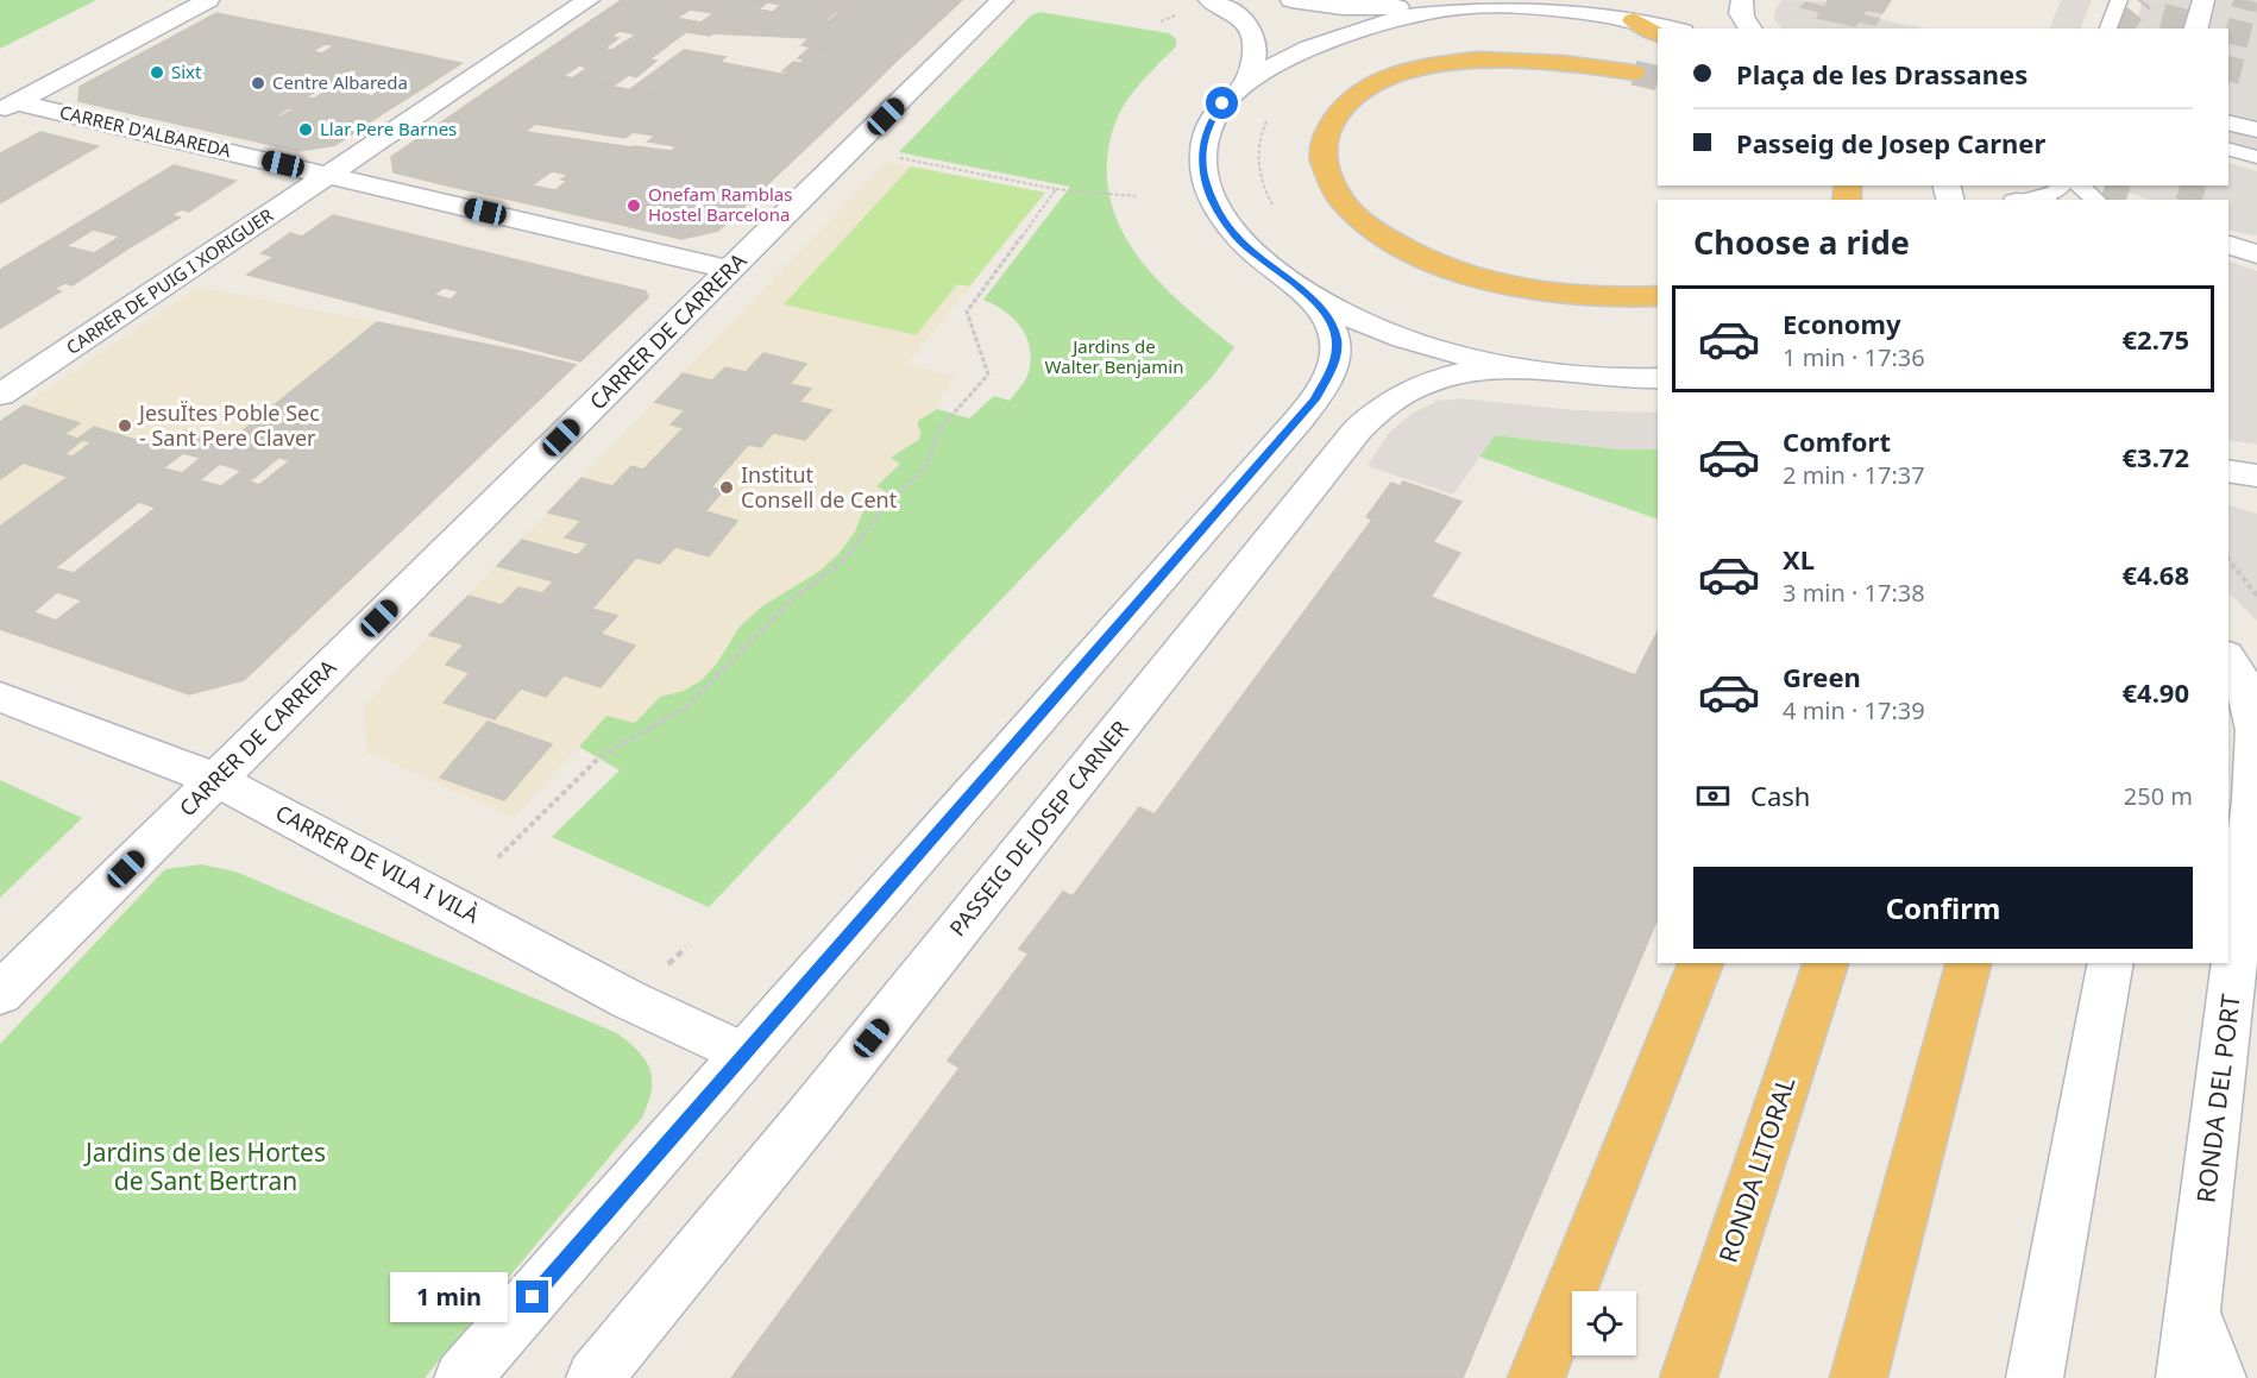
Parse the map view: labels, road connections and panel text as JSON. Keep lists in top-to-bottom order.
{
  "streets": {
    "highway": ["RONDA LITORAL"],
    "street": [
      "CARRER D'ALBAREDA",
      "CARRER DE PUIG I XORIGUER",
      "CARRER DE CARRERA",
      "PASSEIG DE JOSEP CARNER",
      "CARRER DE VILA I VILÀ",
      "RONDA DEL PORT"
    ]
  },
  "crossings": [
    ["CARRER D'ALBAREDA", "CARRER DE PUIG I XORIGUER"],
    ["CARRER D'ALBAREDA", "CARRER DE CARRERA"],
    ["CARRER DE CARRERA", "CARRER DE VILA I VILÀ"]
  ],
  "parks": ["Jardins de Walter Benjamin", "Jardins de les Hortes de Sant Bertran"],
  "places": [
    "Sixt",
    "Centre Albareda",
    "Llar Pere Barnes",
    "Onefam Ramblas Hostel Barcelona",
    "JesuÏtes Poble Sec - Sant Pere Claver",
    "Institut Consell de Cent"
  ],
  "page": {
    "banner": ["Plaça de les Drassanes", "Passeig de Josep Carner"],
    "heading": "Choose a ride",
    "list": [
      {
        "name": "Economy",
        "note": "1 min · 17:36",
        "value": "€2.75"
      },
      {
        "name": "Comfort",
        "note": "2 min · 17:37",
        "value": "€3.72"
      },
      {
        "name": "XL",
        "note": "3 min · 17:38",
        "value": "€4.68"
      },
      {
        "name": "Green",
        "note": "4 min · 17:39",
        "value": "€4.90"
      }
    ],
    "pay": ["Cash", "250 m"],
    "buttons": "Confirm",
    "bubble": "1 min"
  }
}
